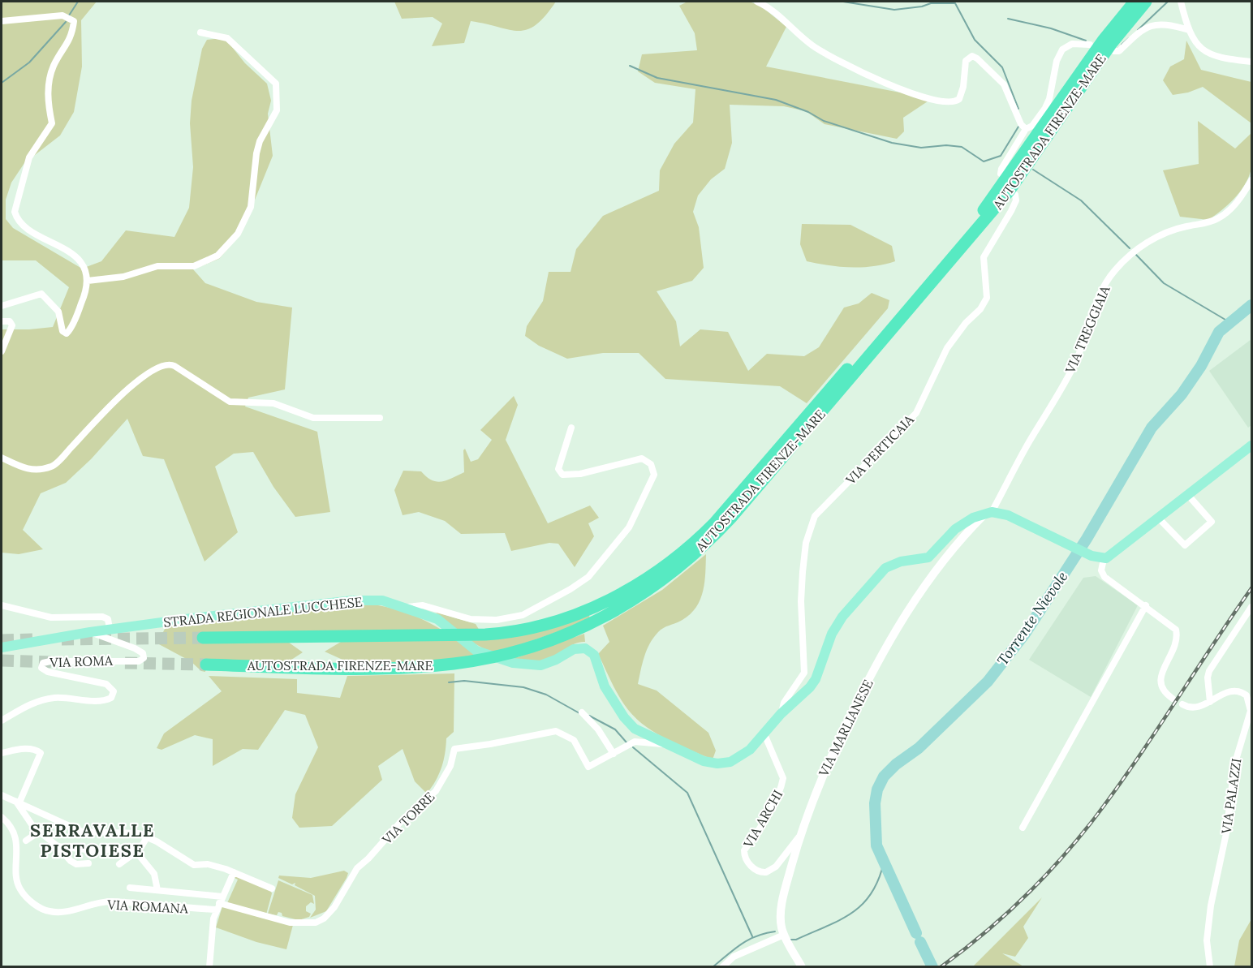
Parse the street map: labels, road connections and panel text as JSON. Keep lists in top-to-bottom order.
{
  "streets": {
    "highway": ["AUTOSTRADA FIRENZE-MARE"],
    "main road": ["STRADA REGIONALE LUCCHESE"],
    "street": [
      "VIA TREGGIAIA",
      "VIA PERTICAIA",
      "VIA ROMA",
      "VIA MARLIANESE",
      "VIA PALAZZI",
      "VIA TORRE",
      "VIA ARCHI",
      "VIA ROMANA"
    ]
  },
  "crossings": [
    ["VIA TREGGIAIA", "STRADA REGIONALE LUCCHESE"],
    ["VIA TREGGIAIA", "VIA MARLIANESE"],
    ["VIA PERTICAIA", "STRADA REGIONALE LUCCHESE"],
    ["STRADA REGIONALE LUCCHESE", "VIA ROMA"],
    ["STRADA REGIONALE LUCCHESE", "VIA MARLIANESE"],
    ["STRADA REGIONALE LUCCHESE", "VIA ARCHI"],
    ["VIA MARLIANESE", "VIA ARCHI"],
    ["VIA TORRE", "VIA ROMANA"]
  ],
  "districts": ["SERRAVALLE PISTOIESE"],
  "water": ["Torrente Nievole"]
}
